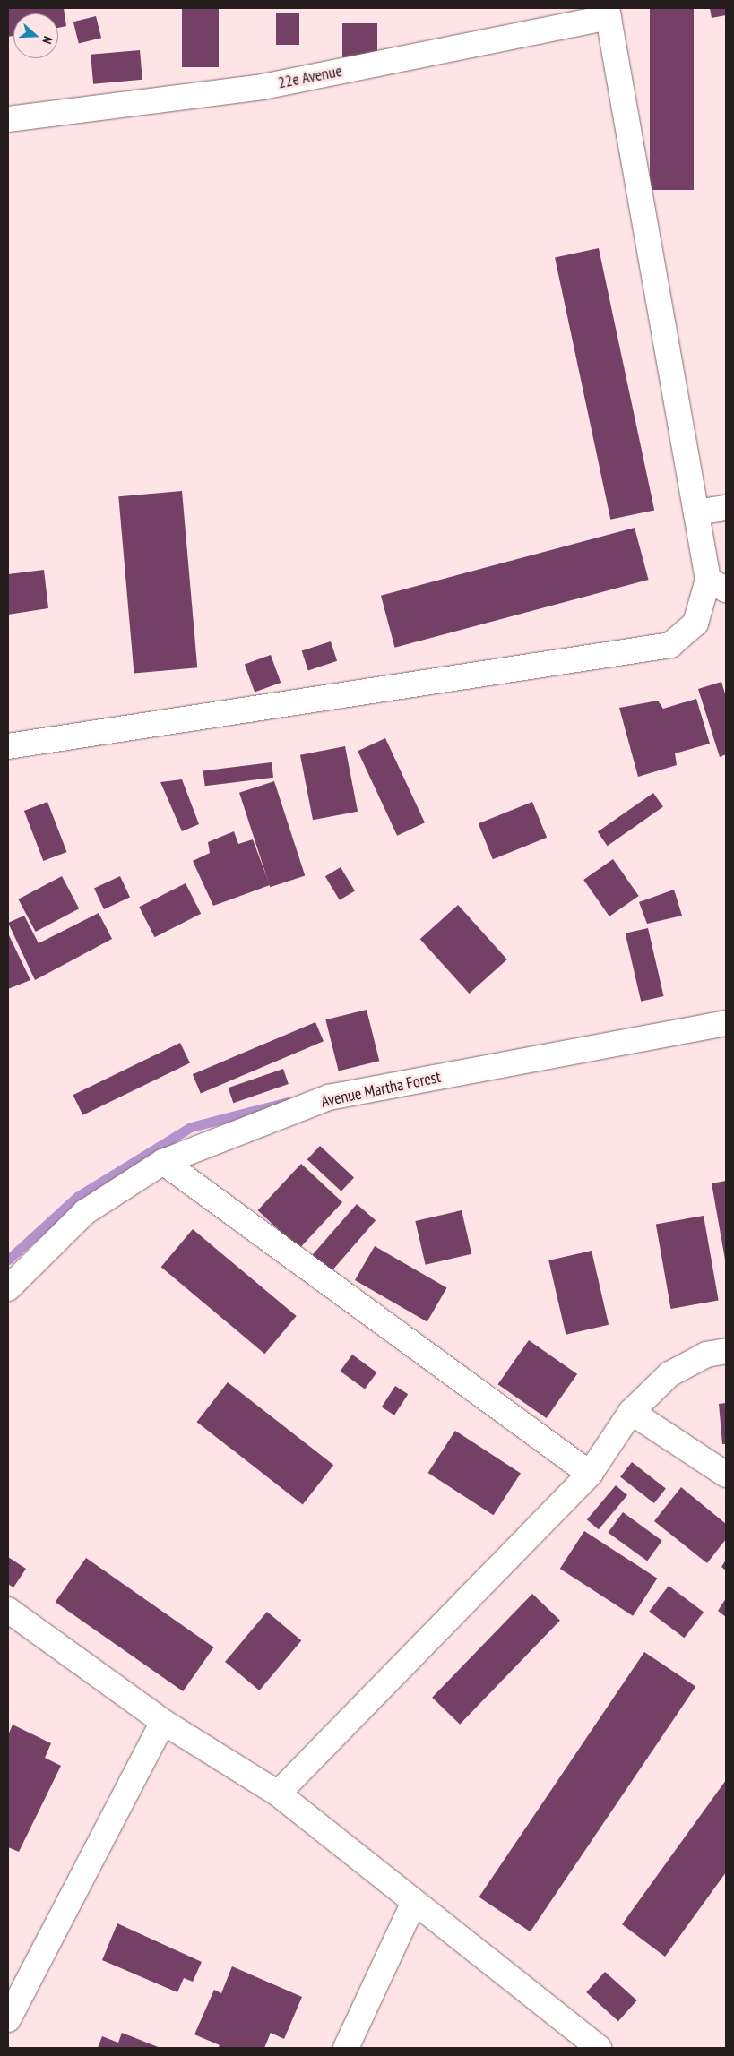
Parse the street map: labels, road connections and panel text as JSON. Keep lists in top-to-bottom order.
{
  "streets": {
    "street": ["22e Avenue", "Avenue Martha Forest"]
  },
  "north": "right"
}
